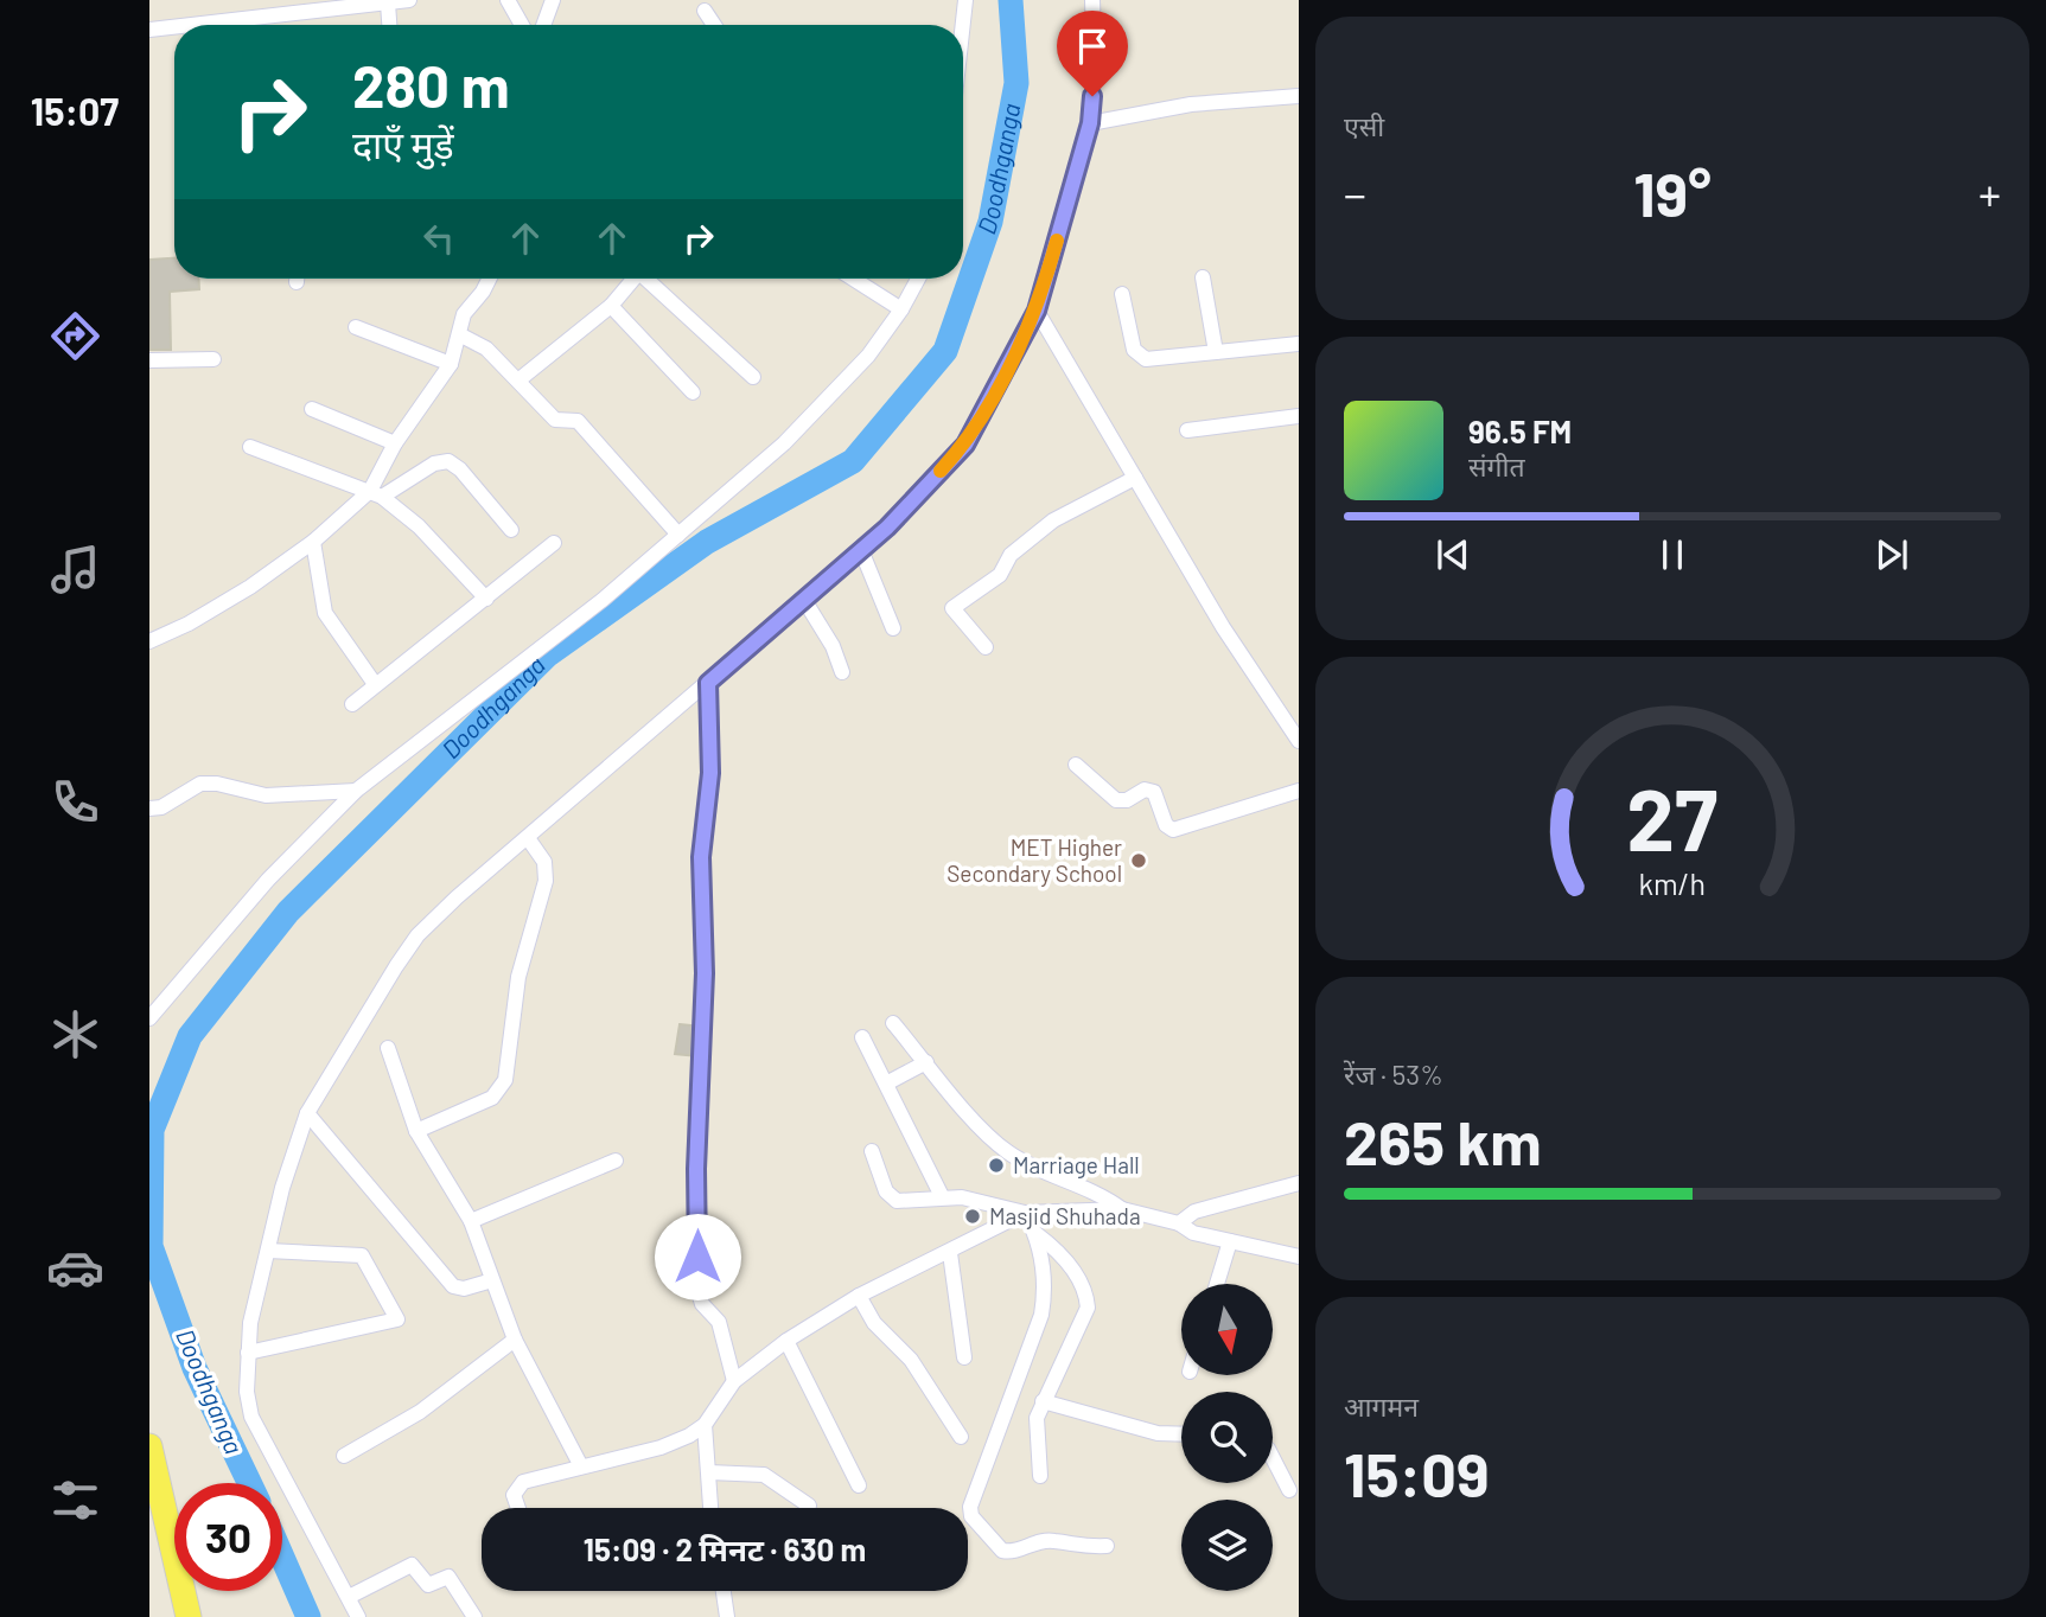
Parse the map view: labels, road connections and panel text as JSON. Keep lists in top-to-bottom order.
{
  "water": ["Doodhganga"],
  "places": ["MET Higher Secondary School", "Marriage Hall", "Masjid Shuhada"],
  "north": "bottom",
  "page": {
    "tabs": "15:07",
    "tile": [
      "एसी",
      ["रेंज · 53%", "265 km"],
      ["आगमन", "15:09"]
    ],
    "turn": ["280 m", "दाएँ मुड़ें"],
    "heat": ["−", "19°", "+"],
    "song": ["96.5 FM", "संगीत"],
    "limit": "30",
    "trip": "15:09 · 2 मिनट · 630 m",
    "gauge": ["27", "km/h"]
  }
}
